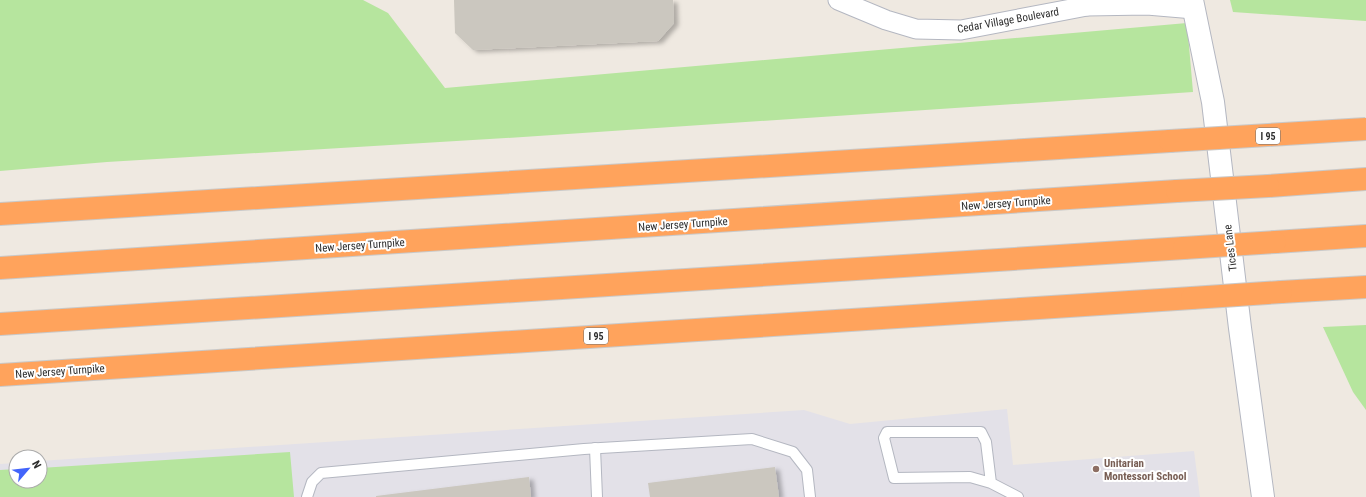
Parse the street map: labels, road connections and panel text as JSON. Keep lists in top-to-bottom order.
{
  "streets": {
    "highway": ["I 95", "New Jersey Turnpike"],
    "street": ["Cedar Village Boulevard", "Tices Lane"]
  },
  "crossings": [
    ["Cedar Village Boulevard", "Tices Lane"]
  ],
  "places": ["Unitarian Montessori School"],
  "north": "top right"
}
